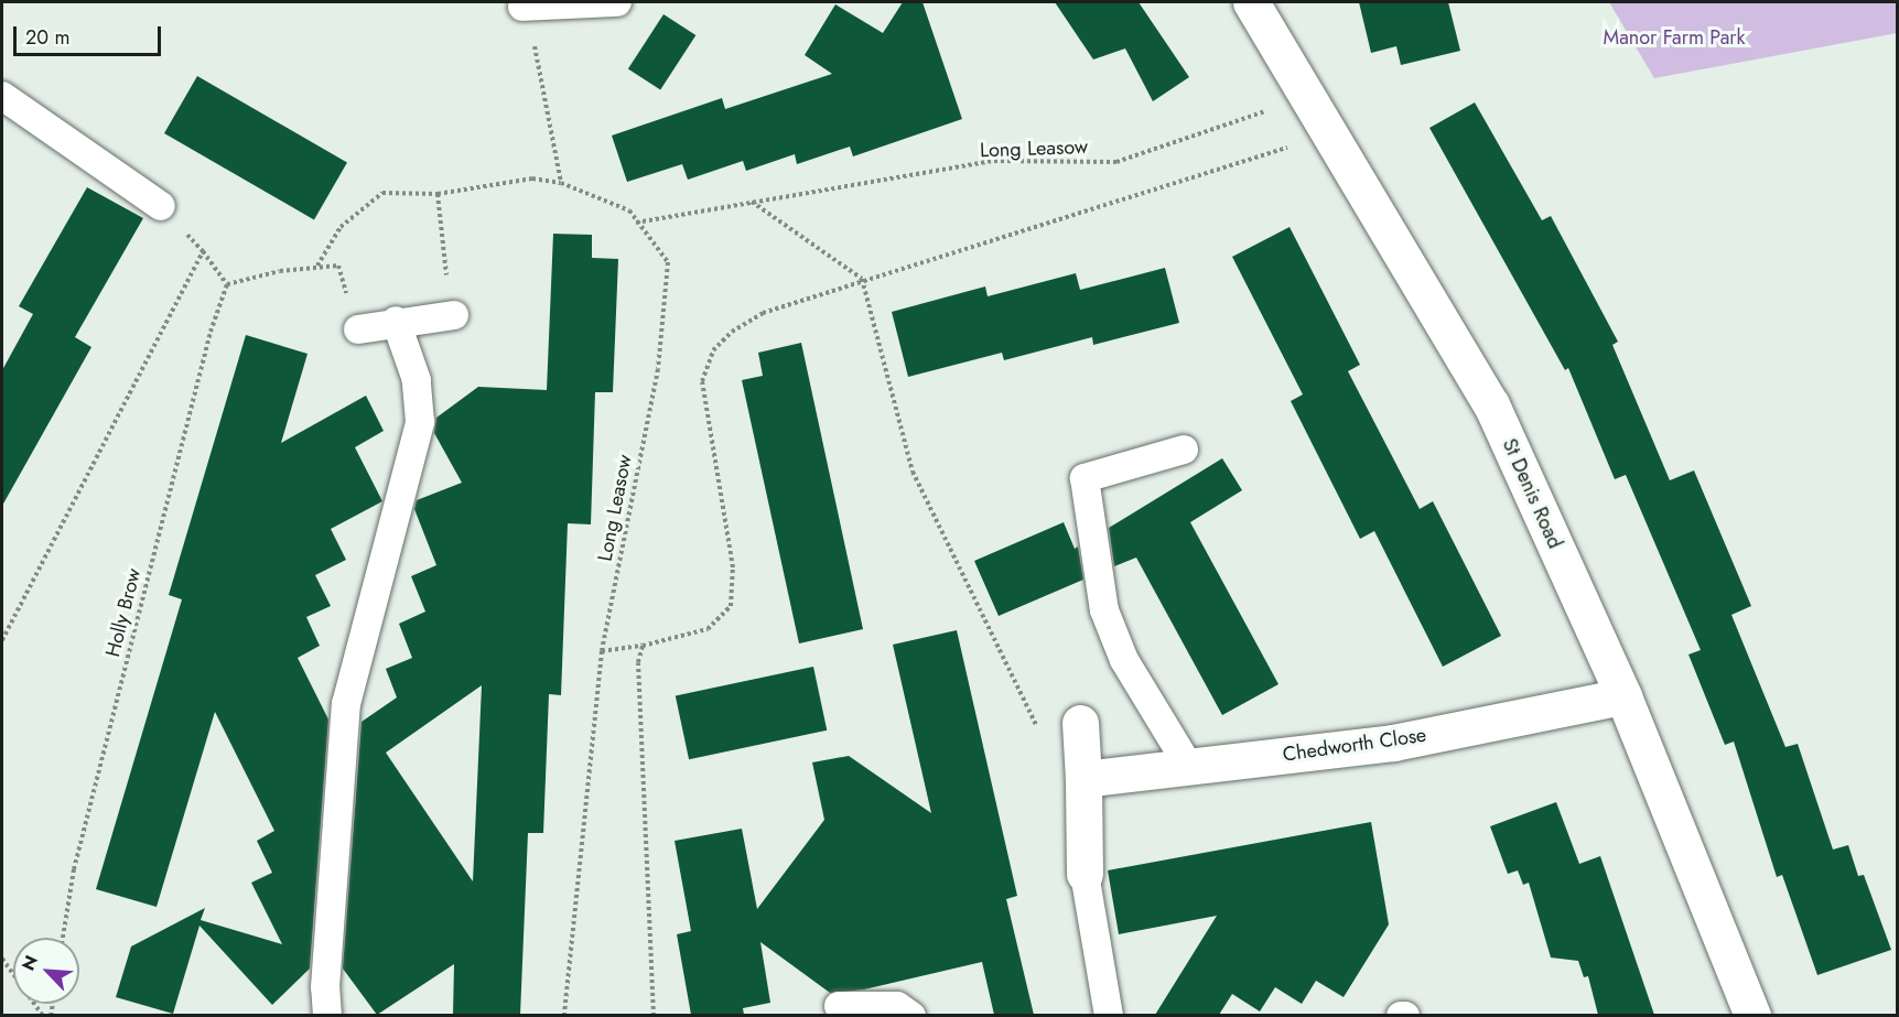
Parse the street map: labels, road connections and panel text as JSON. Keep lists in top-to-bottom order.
{
  "streets": {
    "street": ["St Denis Road", "Chedworth Close"],
    "path": ["Long Leasow", "Holly Brow"]
  },
  "crossings": [
    ["Long Leasow", "St Denis Road"],
    ["Long Leasow", "Holly Brow"],
    ["St Denis Road", "Chedworth Close"]
  ],
  "parks": ["Manor Farm Park"],
  "scale_bar": "20 m",
  "north": "top left"
}
